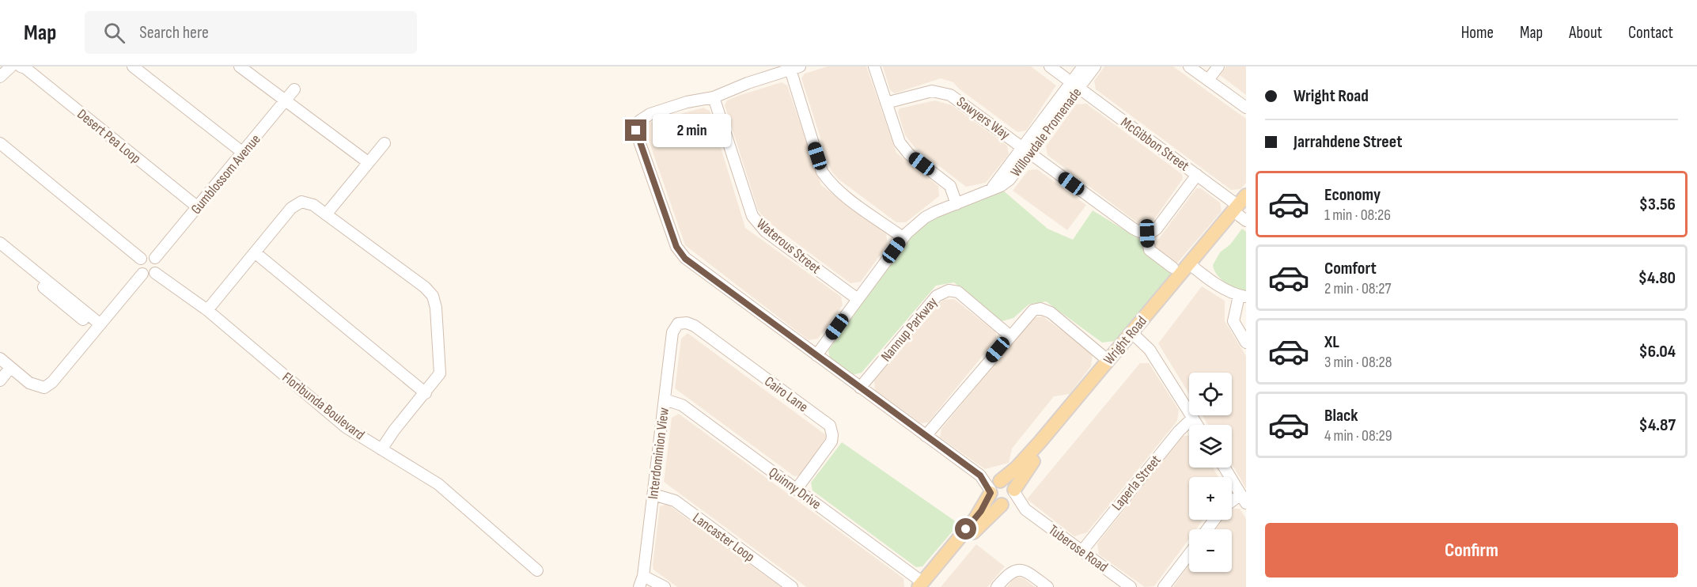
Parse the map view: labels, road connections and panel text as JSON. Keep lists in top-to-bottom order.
{
  "streets": {
    "main road": ["Wright Road"],
    "street": [
      "Sawyers Way",
      "Willowdale Promenade",
      "Desert Pea Loop",
      "McGibbon Street",
      "Gumblossom Avenue",
      "Waterous Street",
      "Nannup Parkway",
      "Cairo Lane",
      "Floribunda Boulevard",
      "Interdominion View",
      "Laperla Street",
      "Quinny Drive",
      "Lancaster Loop",
      "Tuberose Road"
    ]
  },
  "crossings": [
    ["Sawyers Way", "Willowdale Promenade"],
    ["Willowdale Promenade", "McGibbon Street"],
    ["Willowdale Promenade", "Waterous Street"],
    ["Desert Pea Loop", "Gumblossom Avenue"],
    ["McGibbon Street", "Wright Road"],
    ["Gumblossom Avenue", "Floribunda Boulevard"],
    ["Wright Road", "Quinny Drive"],
    ["Wright Road", "Tuberose Road"],
    ["Cairo Lane", "Interdominion View"],
    ["Cairo Lane", "Quinny Drive"],
    ["Interdominion View", "Quinny Drive"],
    ["Interdominion View", "Lancaster Loop"],
    ["Laperla Street", "Tuberose Road"]
  ],
  "page": {
    "header": "Map",
    "search": "Search here",
    "nav": [
      "Home",
      "Map",
      "About",
      "Contact"
    ],
    "banner": ["Wright Road", "Jarrahdene Street"],
    "bubble": "2 min",
    "list": [
      {
        "name": "Economy",
        "note": "1 min · 08:26",
        "value": "$3.56"
      },
      {
        "name": "Comfort",
        "note": "2 min · 08:27",
        "value": "$4.80"
      },
      {
        "name": "XL",
        "note": "3 min · 08:28",
        "value": "$6.04"
      },
      {
        "name": "Black",
        "note": "4 min · 08:29",
        "value": "$4.87"
      }
    ],
    "map_buttons": ["+", "−"],
    "buttons": "Confirm"
  }
}
